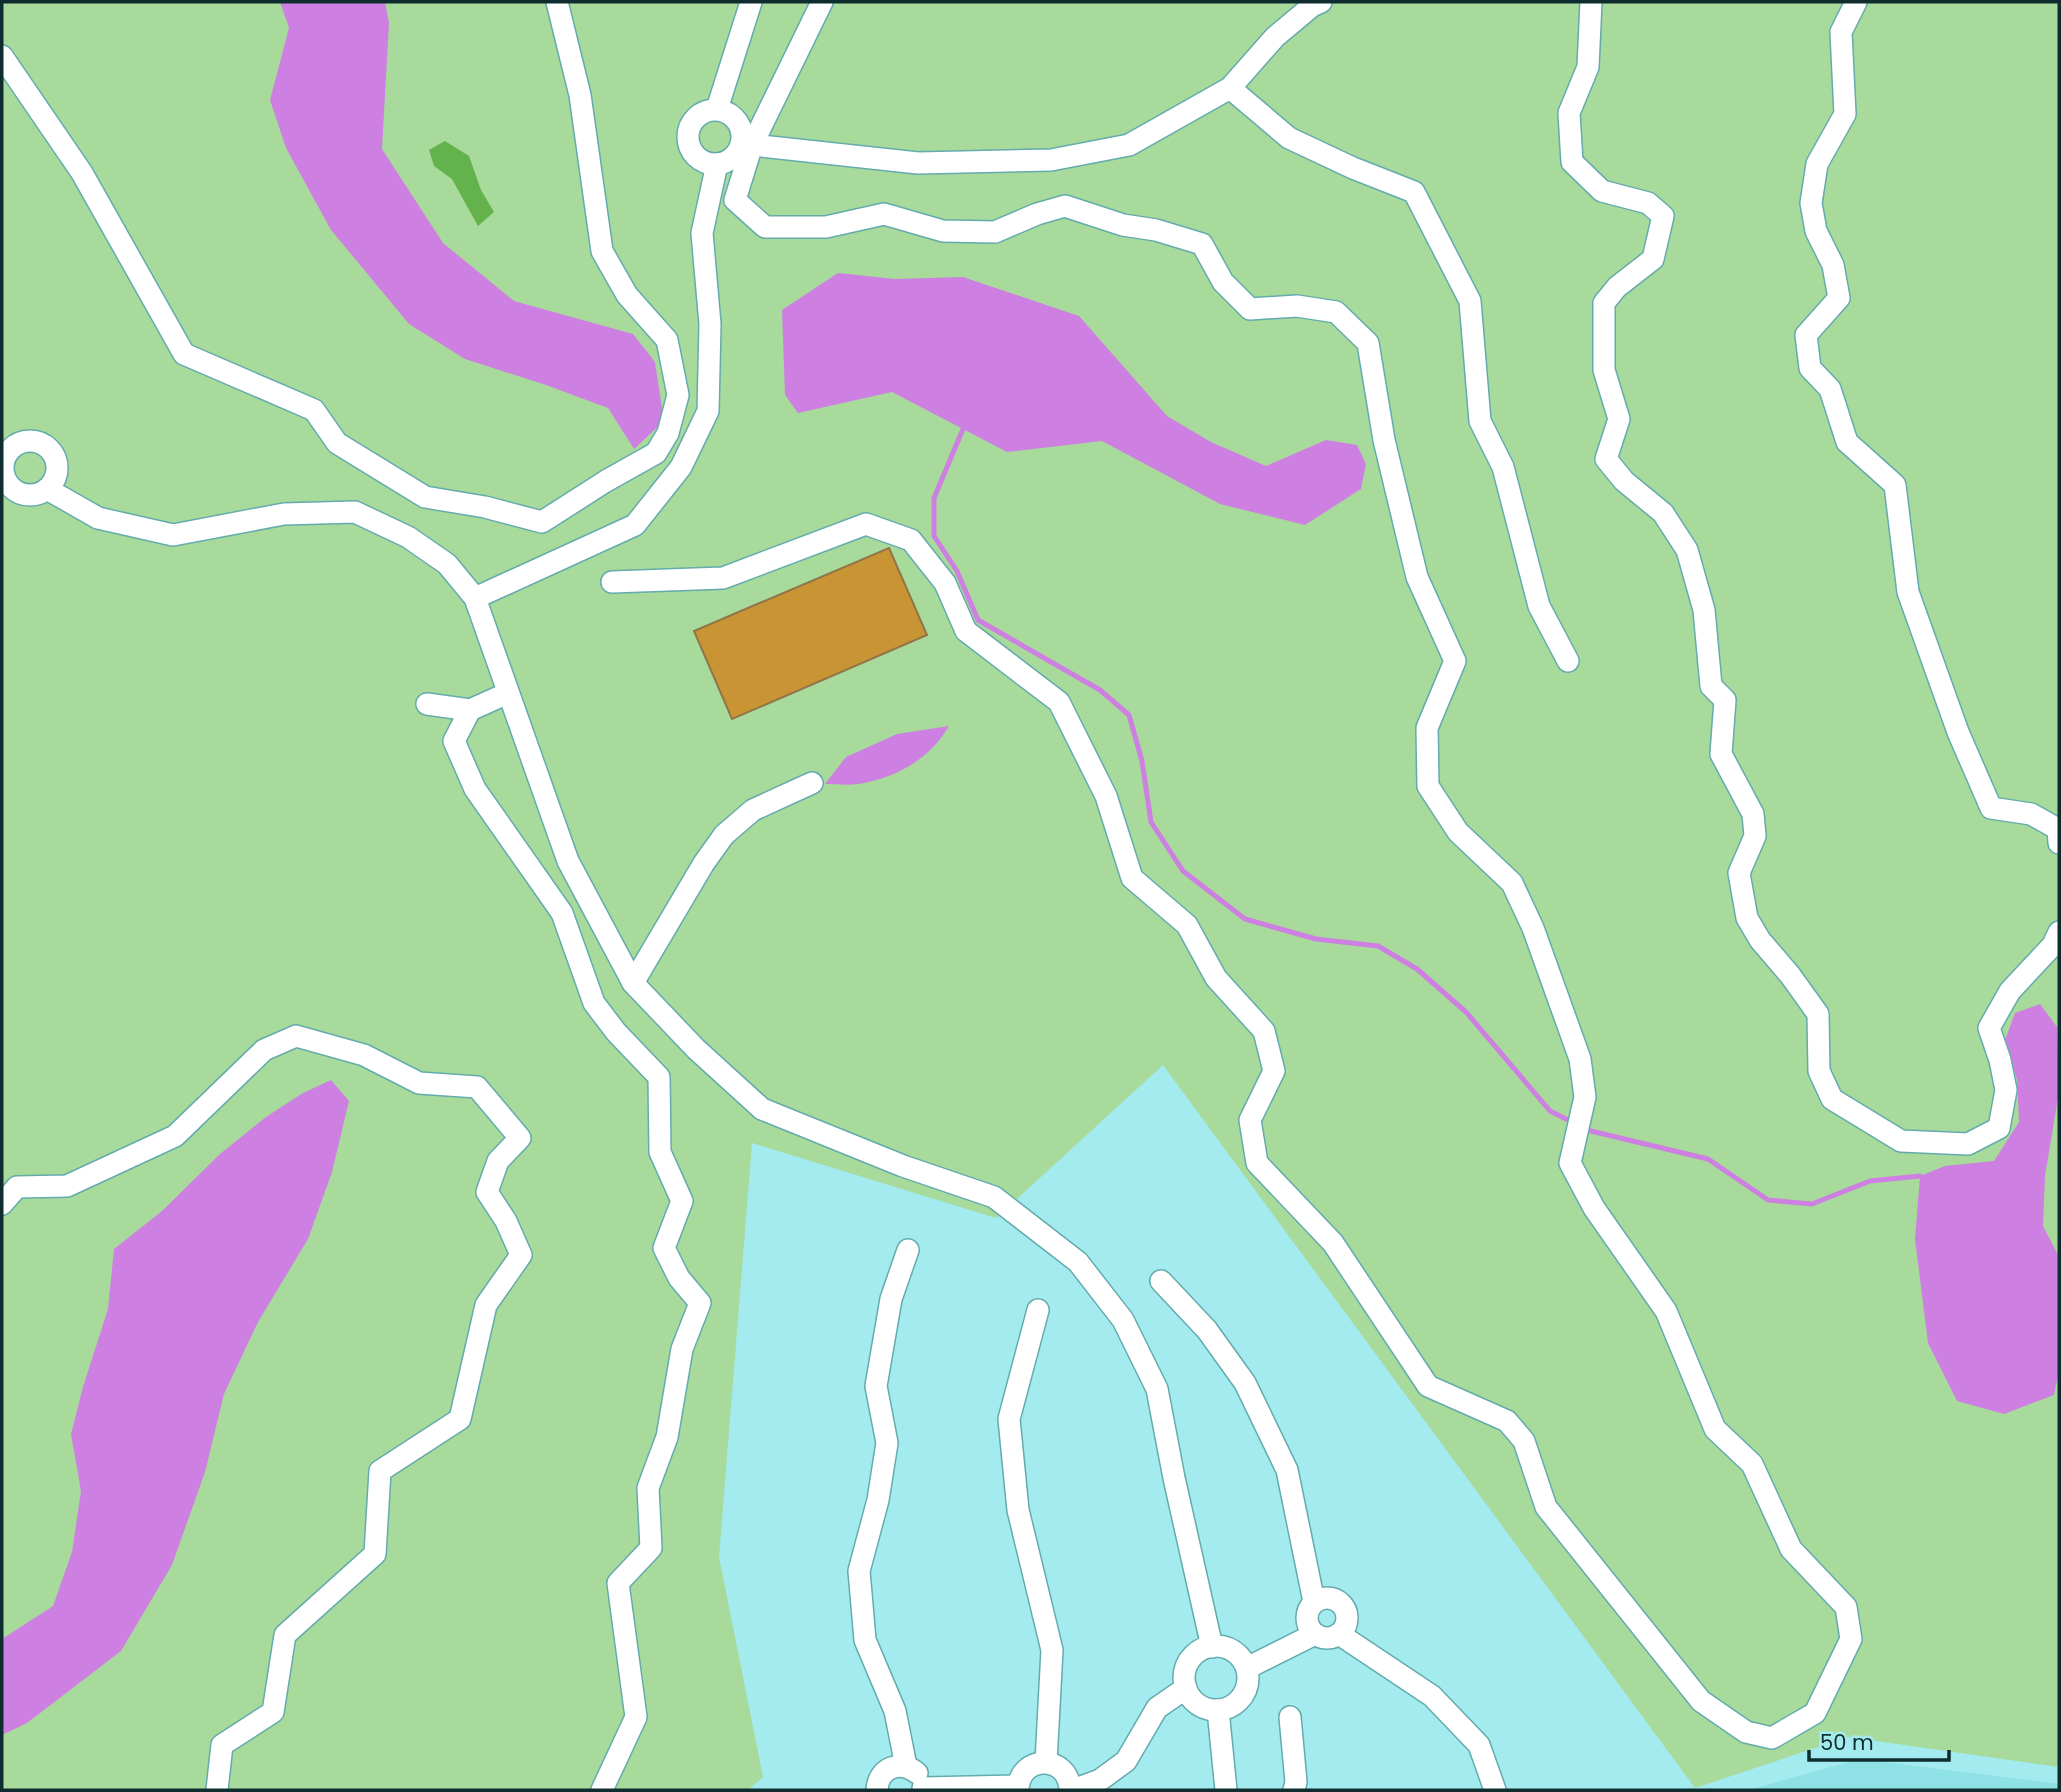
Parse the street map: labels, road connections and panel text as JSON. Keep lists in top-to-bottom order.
{
  "scale_bar": "50 m"
}
